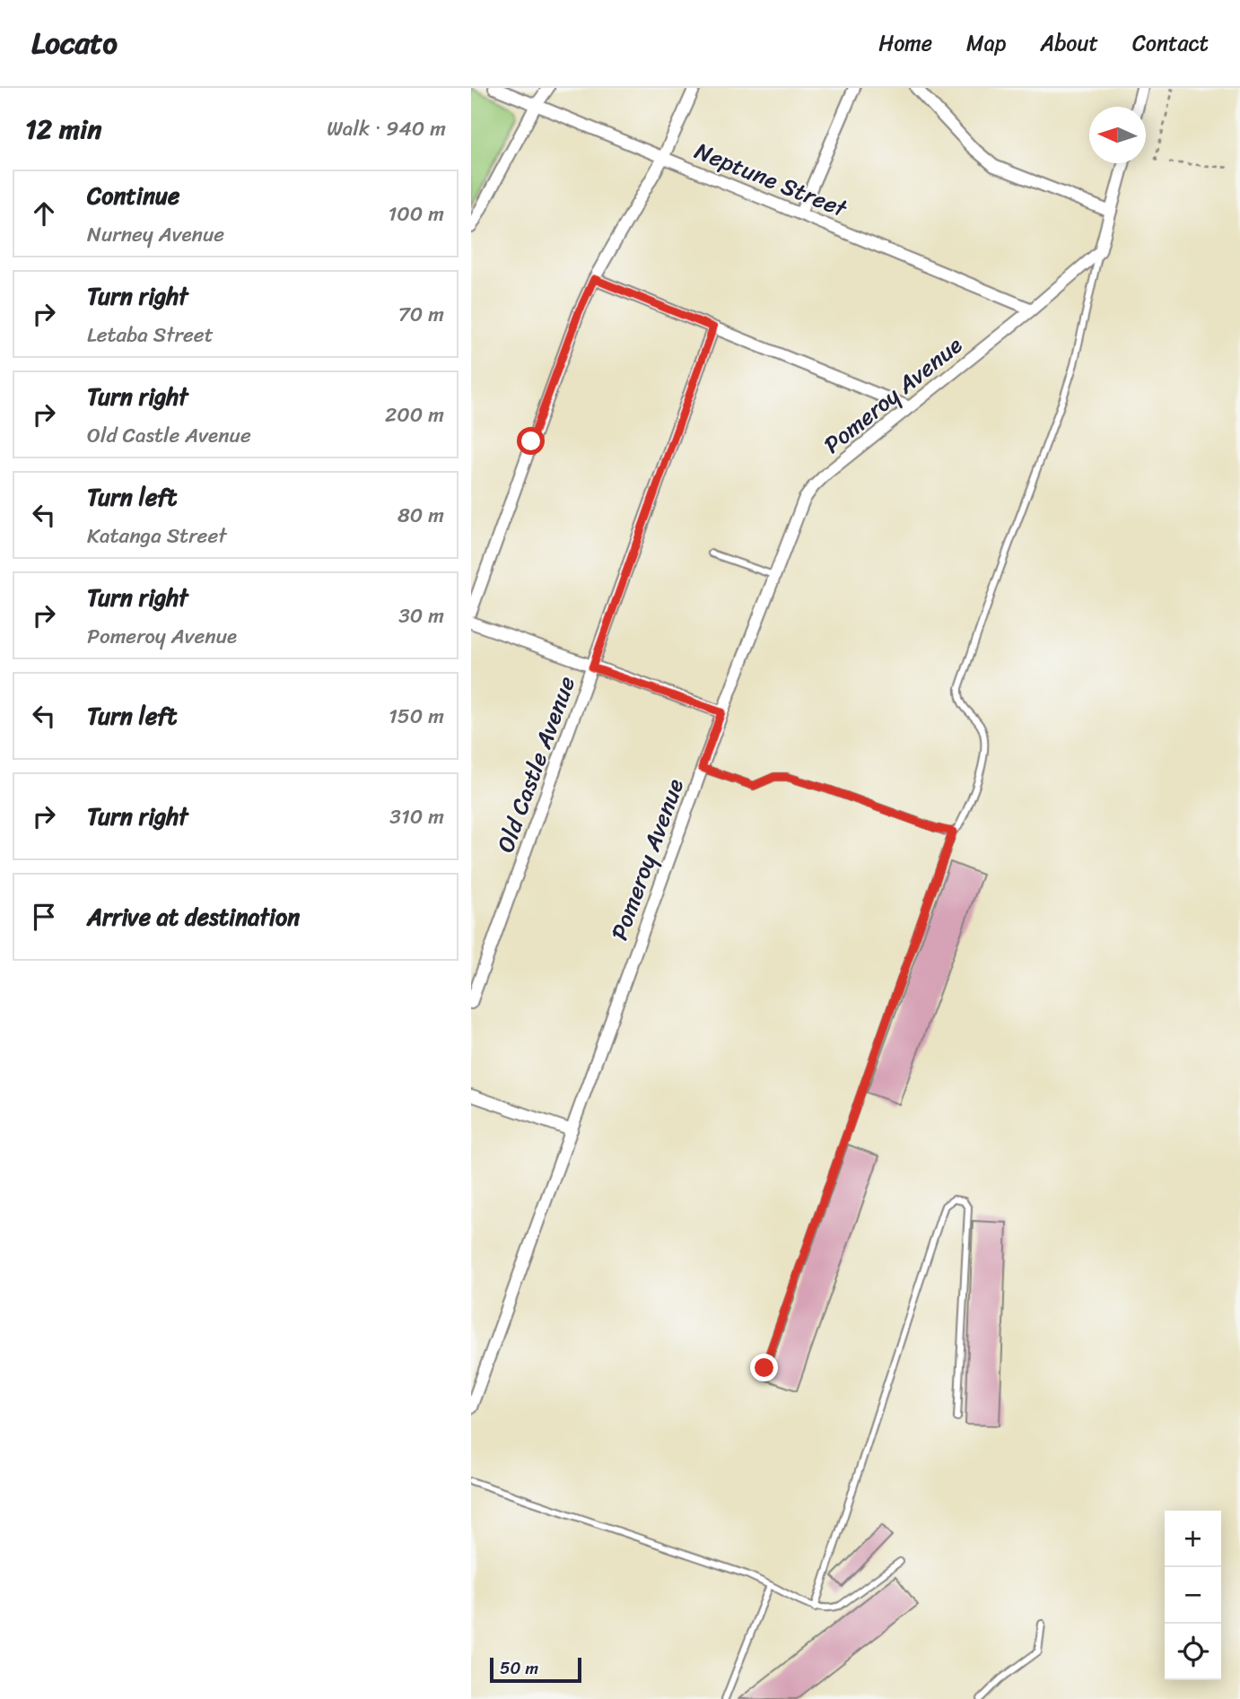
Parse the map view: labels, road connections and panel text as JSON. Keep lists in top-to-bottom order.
{
  "streets": {
    "street": ["Neptune Street", "Pomeroy Avenue", "Old Castle Avenue"]
  },
  "crossings": [
    ["Neptune Street", "Pomeroy Avenue"]
  ],
  "scale_bar": "50 m",
  "north": "left",
  "page": {
    "header": "Locato",
    "nav": [
      "Home",
      "Map",
      "About",
      "Contact"
    ],
    "heading": ["12 min", "Walk · 940 m"],
    "list": [
      ["Continue", "Nurney Avenue", "100 m"],
      ["Turn right", "Letaba Street", "70 m"],
      ["Turn right", "Old Castle Avenue", "200 m"],
      ["Turn left", "Katanga Street", "80 m"],
      ["Turn right", "Pomeroy Avenue", "30 m"],
      ["Turn left", "150 m"],
      ["Turn right", "310 m"],
      "Arrive at destination"
    ],
    "map_buttons": ["+", "−"],
    "scale": "50 m"
  }
}
